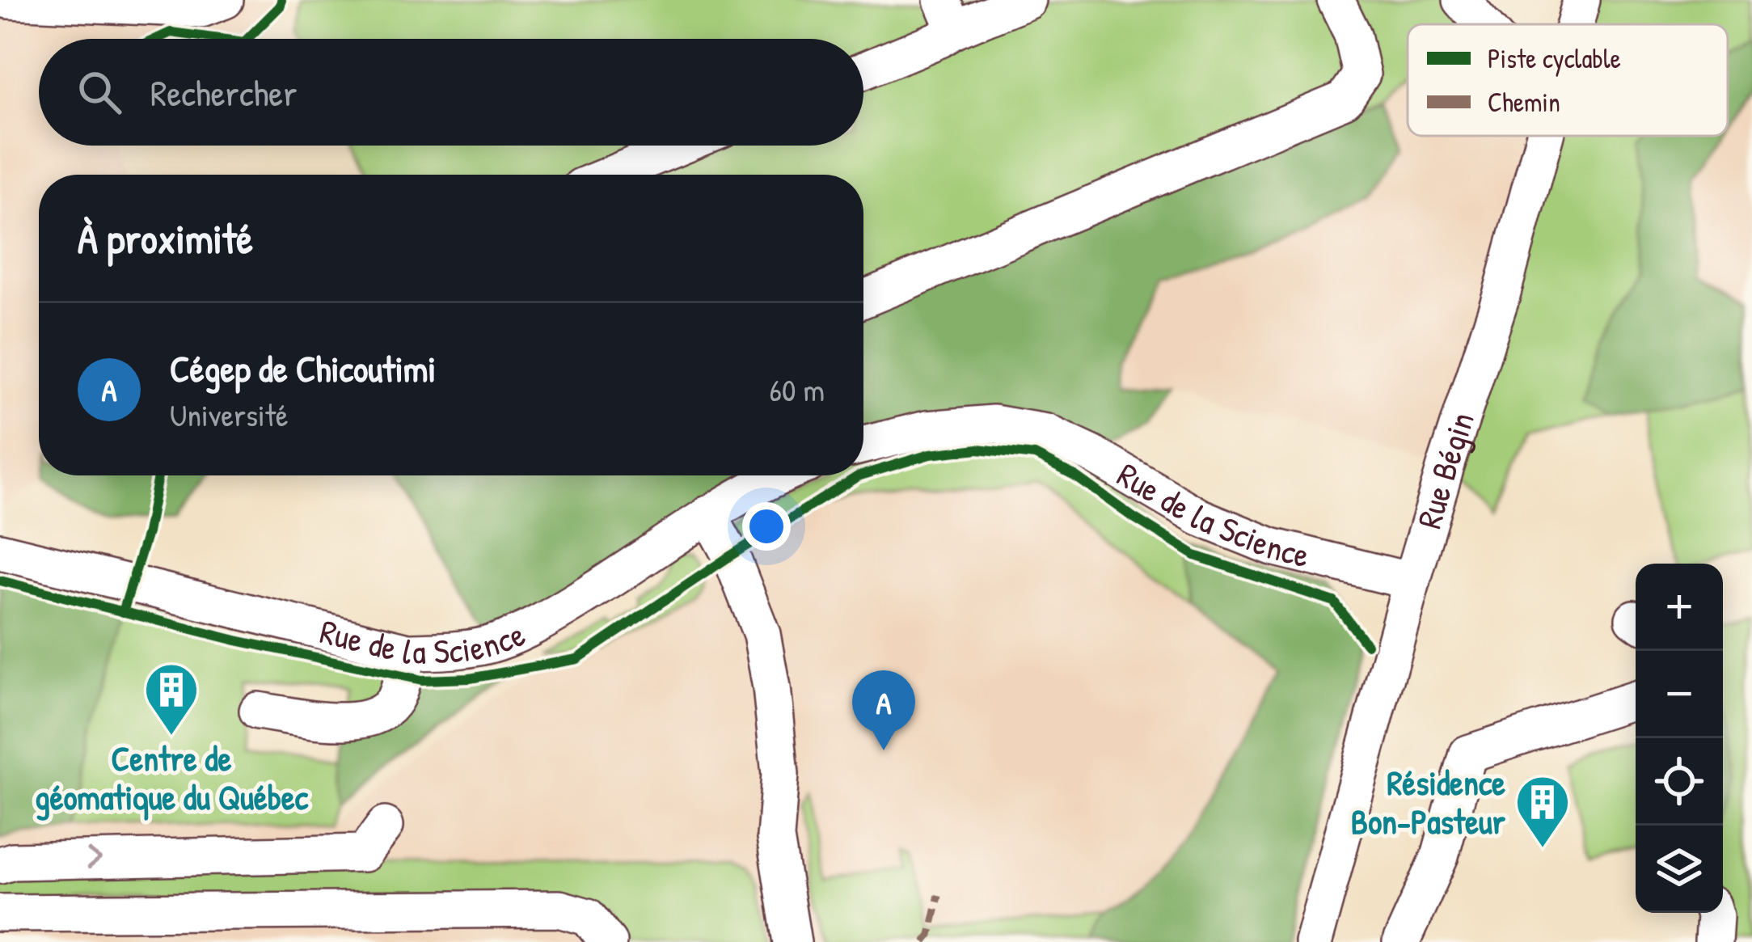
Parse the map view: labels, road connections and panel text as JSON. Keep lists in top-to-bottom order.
{
  "streets": {
    "street": ["Rue Bégin", "Rue de la Science"]
  },
  "crossings": [
    ["Rue Bégin", "Rue de la Science"]
  ],
  "places": {
    "building": ["Centre de géomatique du Québec", "Résidence Bon-Pasteur"]
  },
  "legend": ["Piste cyclable", "Chemin"],
  "page": {
    "search": "Rechercher",
    "heading": "À proximité",
    "list": [
      {
        "mark": "A",
        "name": "Cégep de Chicoutimi",
        "note": "Université",
        "value": "60 m"
      }
    ],
    "map_buttons": ["+", "−"],
    "pins": "A"
  }
}
